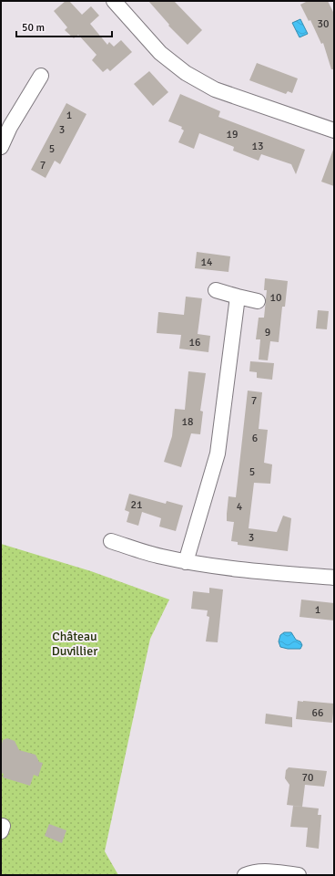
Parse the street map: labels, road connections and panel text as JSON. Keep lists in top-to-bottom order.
{
  "parks": ["Château Duvillier"],
  "house_numbers": [
    "30",
    "1",
    "3",
    "19",
    "13",
    "5",
    "7",
    "14",
    "10",
    "9",
    "16",
    "7",
    "18",
    "6",
    "5",
    "21",
    "4",
    "3",
    "1",
    "66",
    "70"
  ],
  "scale_bar": "50 m"
}
